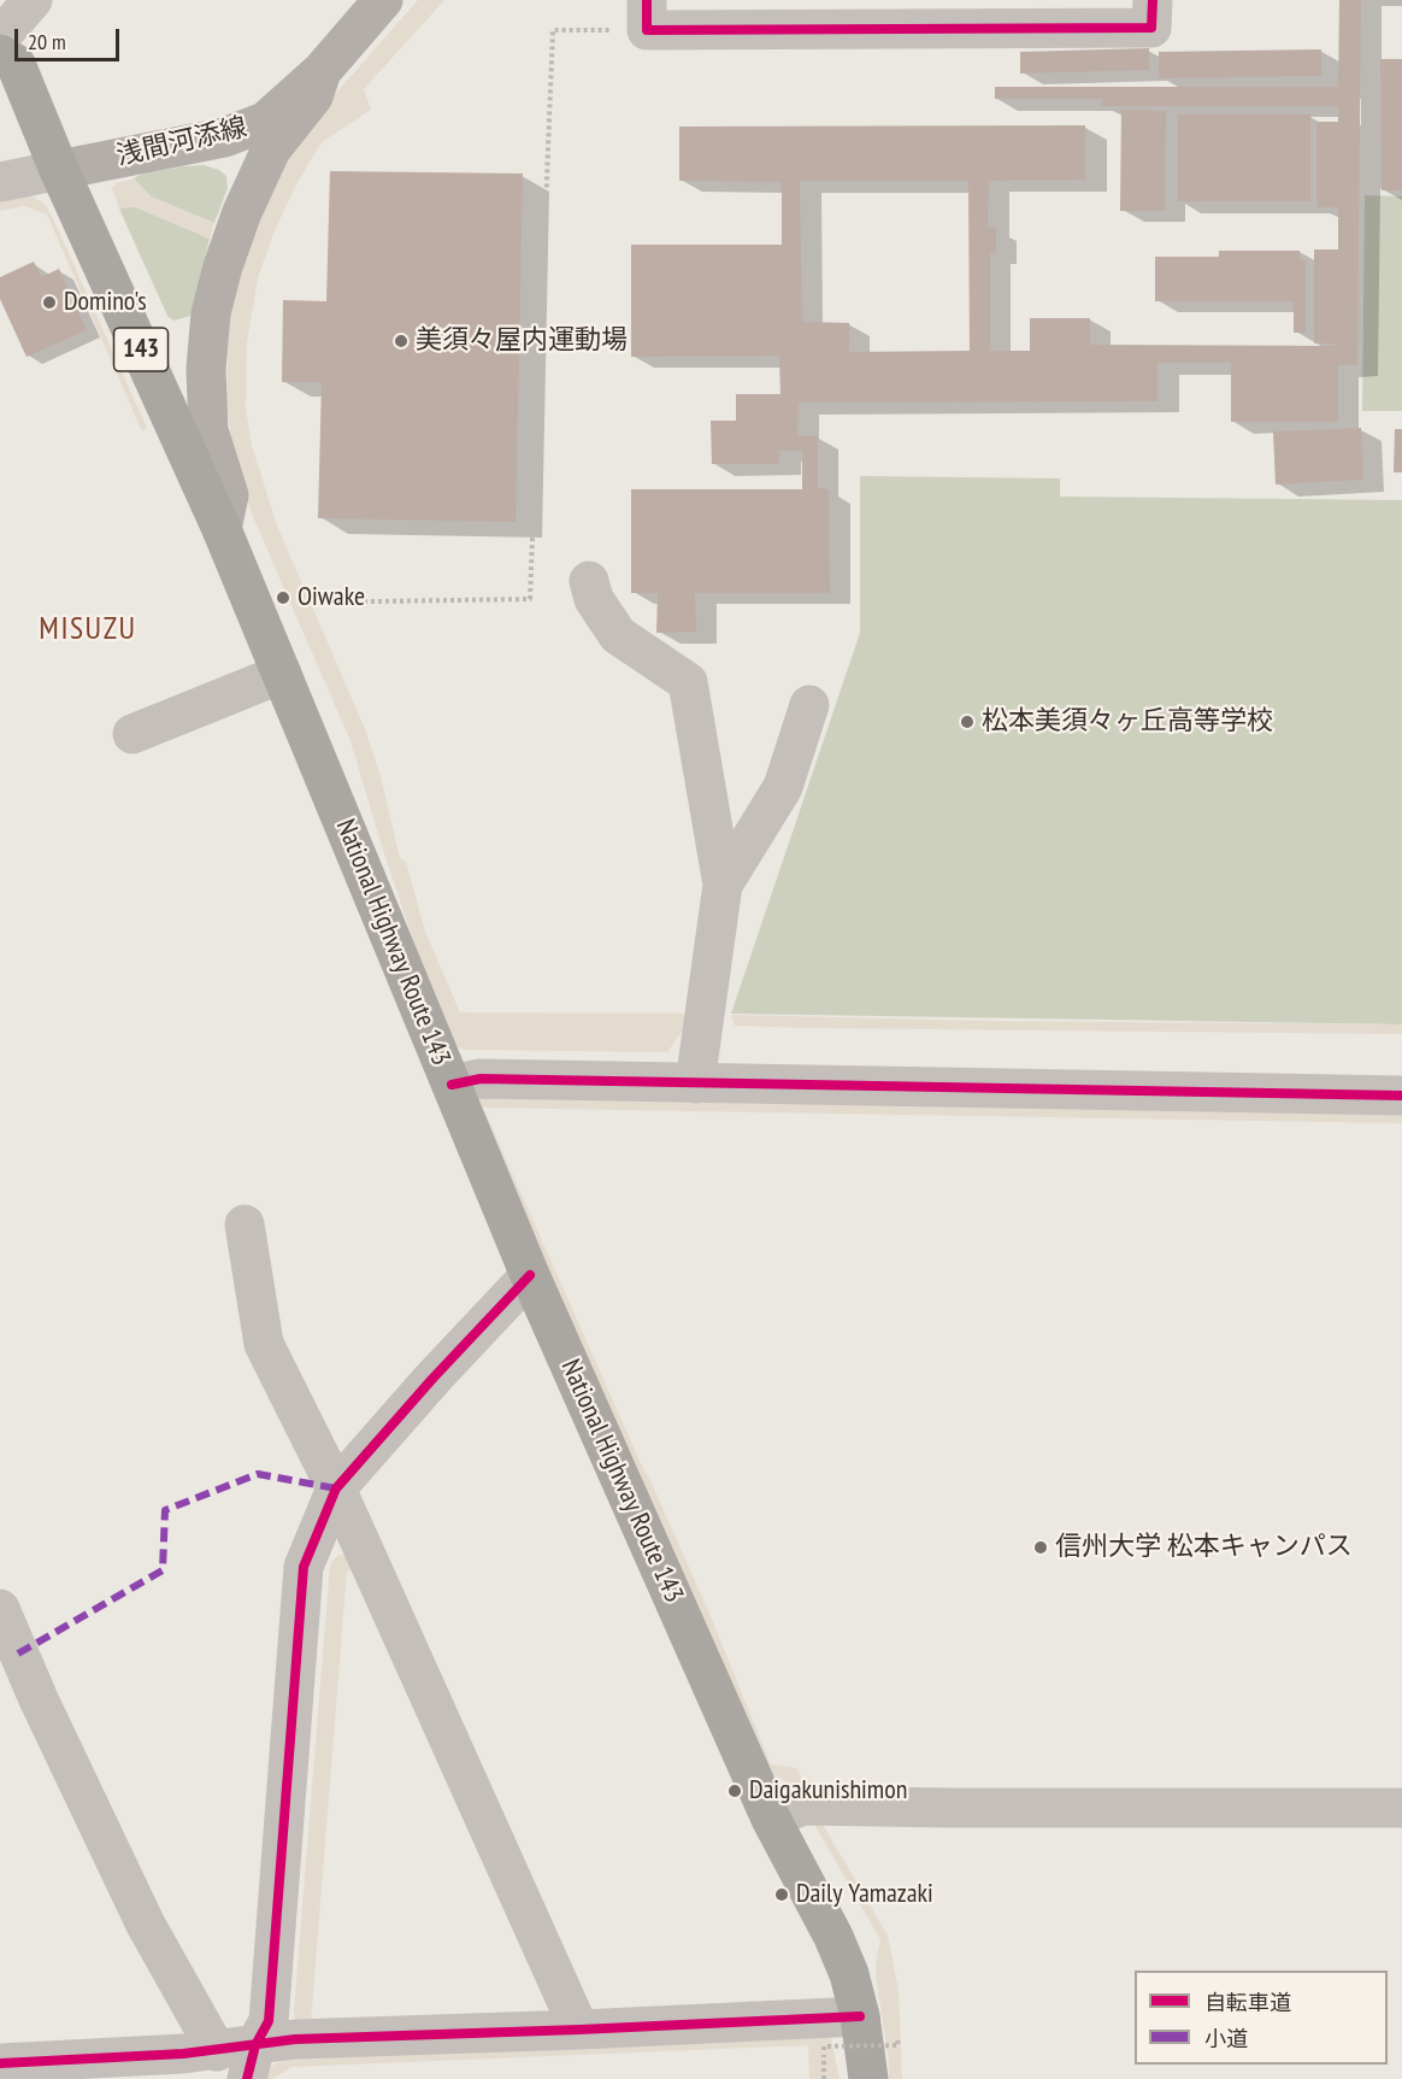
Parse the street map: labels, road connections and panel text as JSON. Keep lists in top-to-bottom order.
{
  "streets": {
    "highway": ["143", "National Highway Route 143"],
    "main road": ["浅間河添線"]
  },
  "crossings": [
    ["浅間河添線", "National Highway Route 143"]
  ],
  "districts": ["MISUZU"],
  "places": [
    "Domino's",
    "美須々屋内運動場",
    "Oiwake",
    "松本美須々ヶ丘高等学校",
    "信州大学 松本キャンパス",
    "Daigakunishimon",
    "Daily Yamazaki"
  ],
  "legend": ["自転車道", "小道"],
  "scale_bar": "20 m"
}
